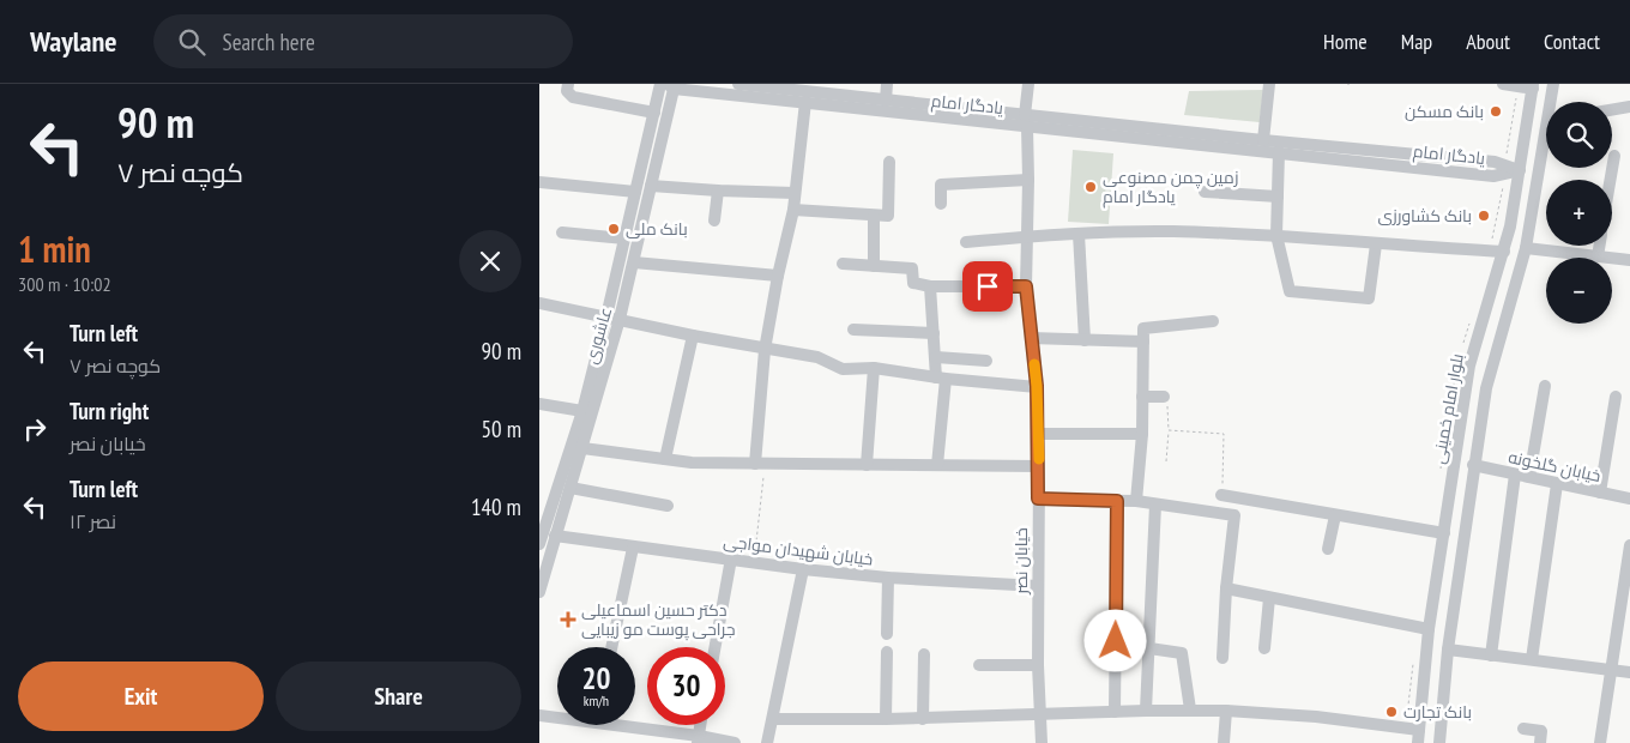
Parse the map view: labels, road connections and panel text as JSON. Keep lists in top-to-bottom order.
{
  "streets": {
    "street": [
      "یادگار امام",
      "عاشوری",
      "بلوار امام خمینی",
      "خیابان گلخونه",
      "خیابان شهیدان مواجی",
      "خیابان نصر"
    ]
  },
  "crossings": [
    ["یادگار امام", "عاشوری"],
    ["یادگار امام", "بلوار امام خمینی"],
    ["یادگار امام", "خیابان نصر"],
    ["عاشوری", "خیابان شهیدان مواجی"],
    ["بلوار امام خمینی", "خیابان گلخونه"],
    ["خیابان شهیدان مواجی", "خیابان نصر"]
  ],
  "places": {
    "other": [
      "بانک مسکن",
      "زمین چمن مصنوعی یادگار امام",
      "بانک کشاورزی",
      "بانک ملی",
      "بانک تجارت"
    ],
    "health": ["دکتر حسین اسماعیلی جراحی پوست مو زیبایی"]
  },
  "page": {
    "header": "Waylane",
    "search": "Search here",
    "nav": [
      "Home",
      "Map",
      "About",
      "Contact"
    ],
    "turn": ["90 m", "کوچه نصر ۷"],
    "map_buttons": ["+", "−"],
    "heading": ["1 min", "300 m · 10:02"],
    "list": [
      {
        "name": "Turn left",
        "note": "کوچه نصر ۷",
        "value": "90 m"
      },
      {
        "name": "Turn right",
        "note": "خیابان نصر",
        "value": "50 m"
      },
      {
        "name": "Turn left",
        "note": "نصر ۱۲",
        "value": "140 m"
      }
    ],
    "speed": "20 km/h",
    "limit": "30",
    "buttons": ["Exit", "Share"]
  }
}
